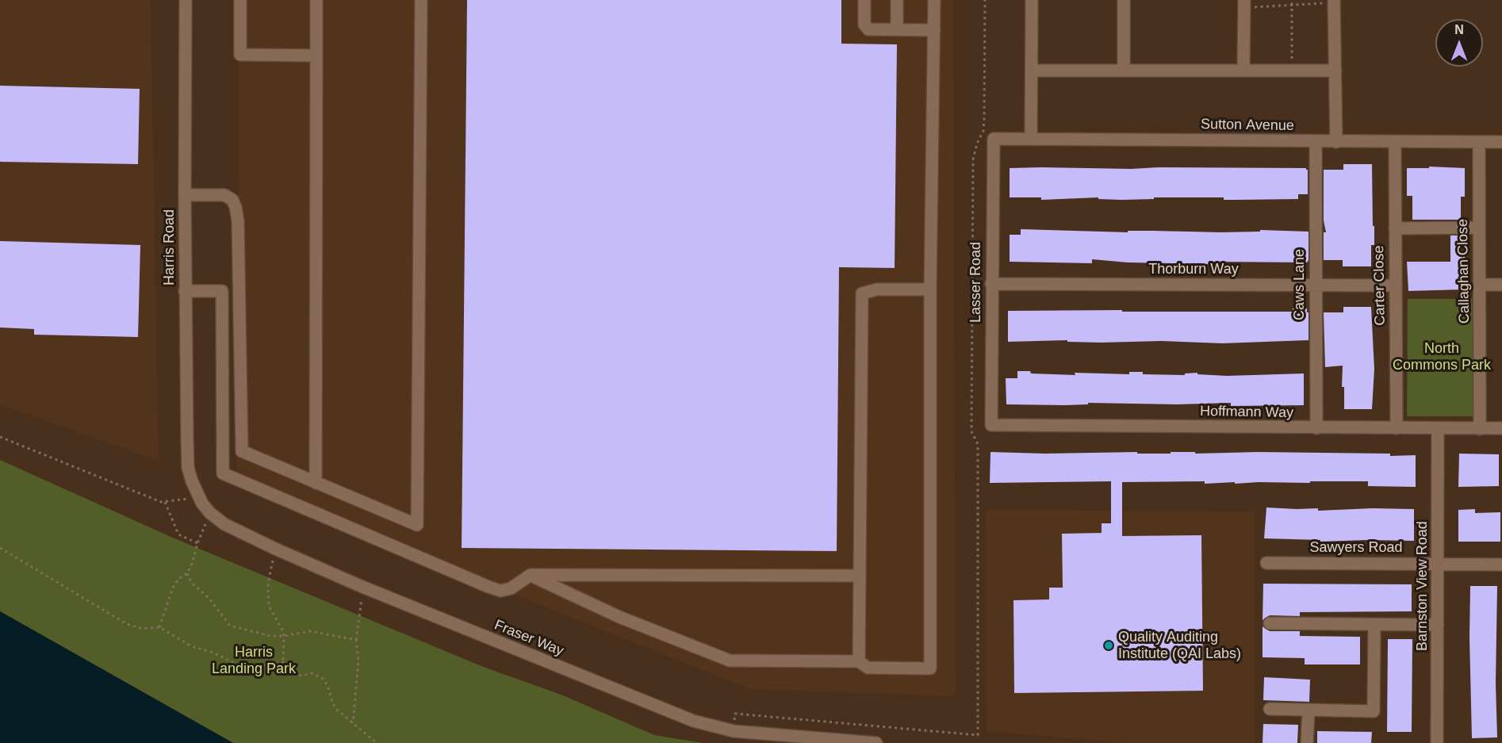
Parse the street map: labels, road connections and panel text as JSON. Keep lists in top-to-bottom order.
{
  "streets": {
    "street": [
      "Sutton Avenue",
      "Harris Road",
      "Thorburn Way",
      "Callaghan Close",
      "Lasser Road",
      "Caws Lane",
      "Carter Close",
      "Hoffmann Way",
      "Sawyers Road",
      "Barnston View Road",
      "Fraser Way"
    ]
  },
  "crossings": [
    ["Sutton Avenue", "Callaghan Close"],
    ["Sutton Avenue", "Lasser Road"],
    ["Sutton Avenue", "Caws Lane"],
    ["Sutton Avenue", "Carter Close"],
    ["Harris Road", "Fraser Way"],
    ["Thorburn Way", "Lasser Road"],
    ["Thorburn Way", "Caws Lane"],
    ["Thorburn Way", "Carter Close"],
    ["Callaghan Close", "Hoffmann Way"],
    ["Lasser Road", "Hoffmann Way"],
    ["Caws Lane", "Hoffmann Way"],
    ["Carter Close", "Hoffmann Way"],
    ["Hoffmann Way", "Barnston View Road"],
    ["Sawyers Road", "Barnston View Road"]
  ],
  "parks": ["North Commons Park", "Harris Landing Park"],
  "places": ["Quality Auditing Institute (QAI Labs)"],
  "north": "top"
}
